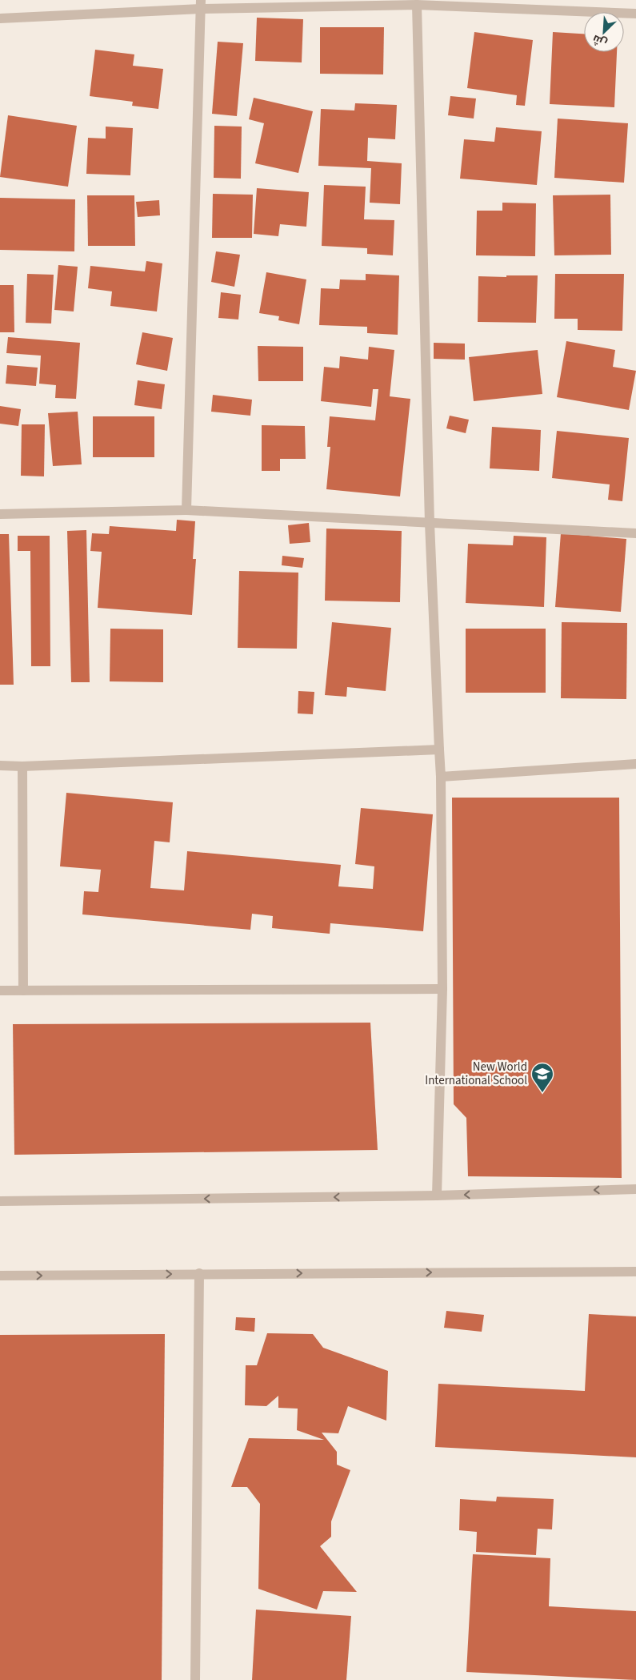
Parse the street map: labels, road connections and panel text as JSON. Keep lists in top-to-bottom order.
{
  "places": {
    "school or university": ["New World International School"]
  },
  "north": "bottom left"
}
